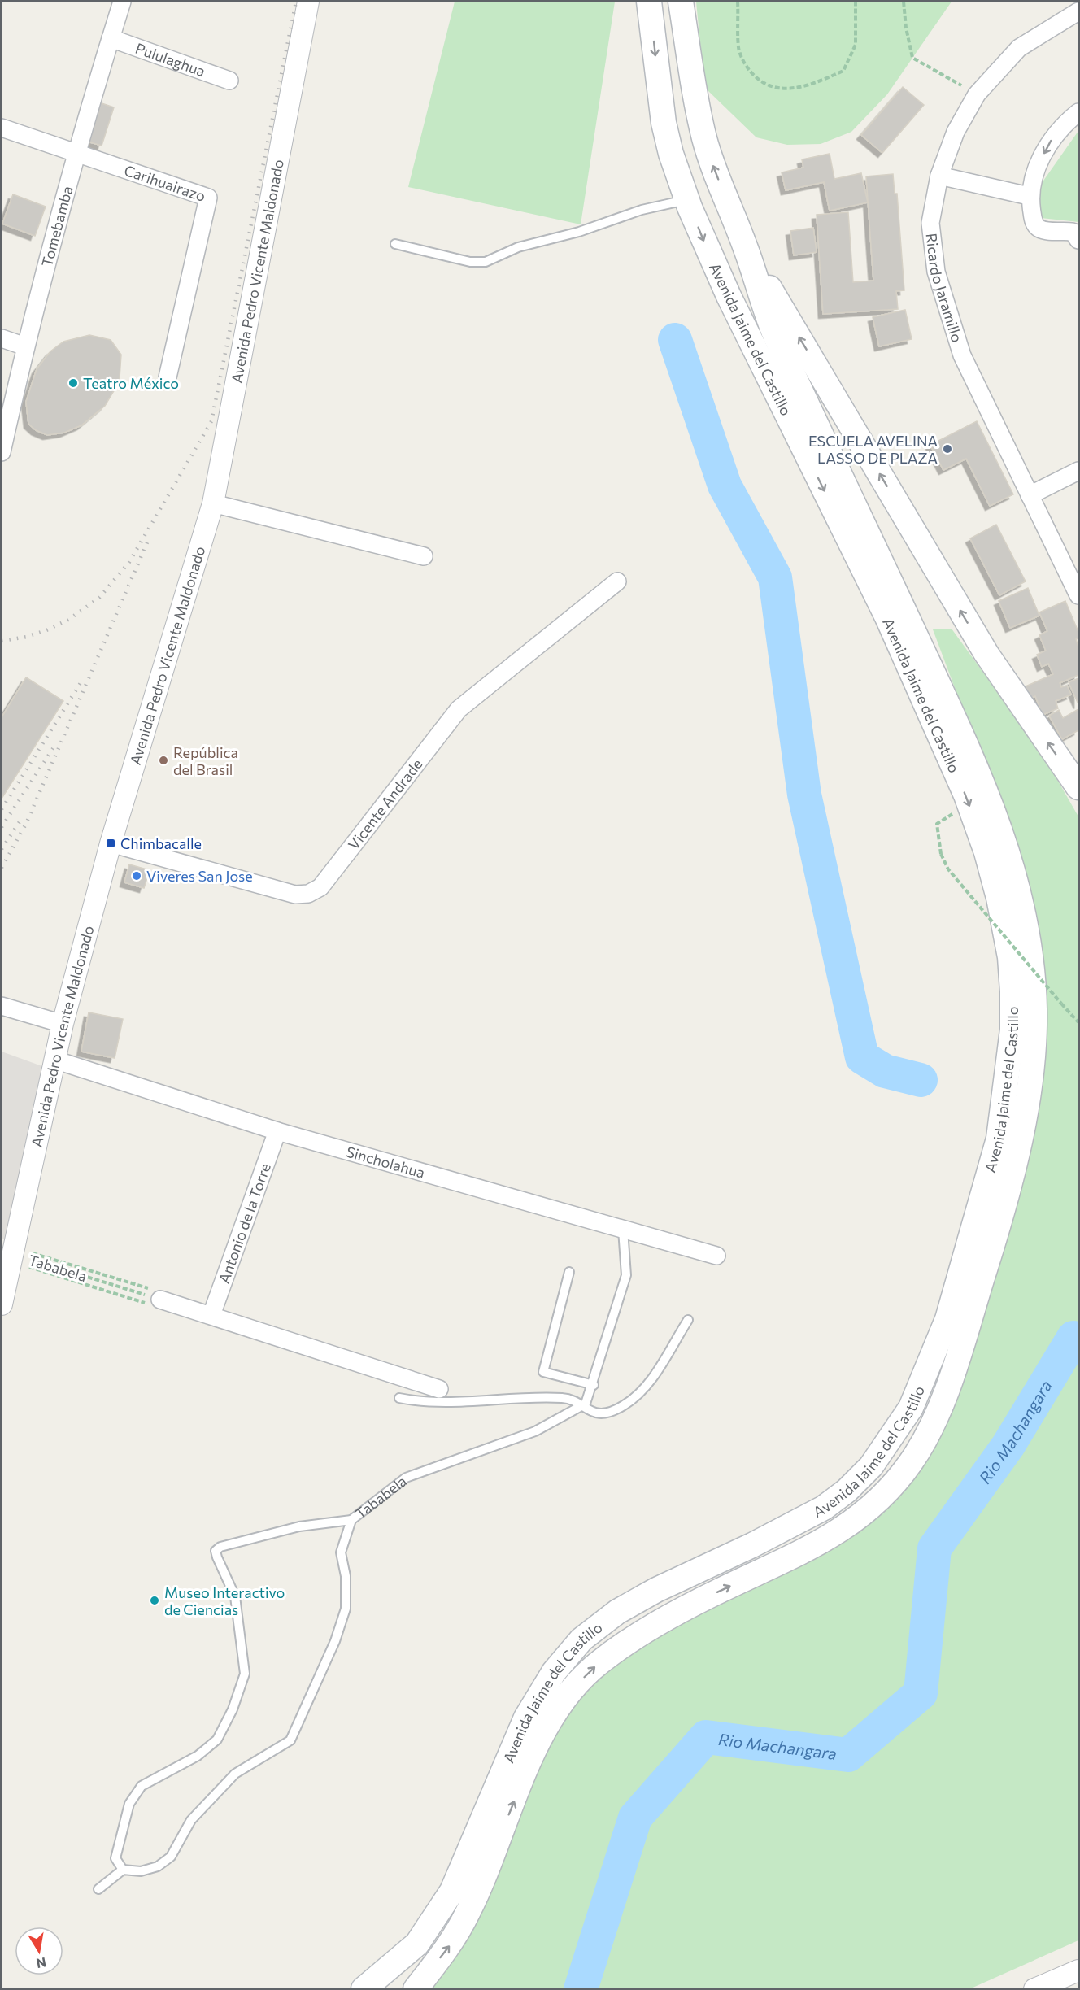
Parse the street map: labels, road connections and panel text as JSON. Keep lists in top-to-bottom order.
{
  "streets": {
    "main road": ["Avenida Jaime del Castillo"],
    "street": [
      "Pululaghua",
      "Carihuairazo",
      "Tomebamba",
      "Avenida Pedro Vicente Maldonado",
      "Ricardo Jaramillo",
      "Vicente Andrade",
      "Sincholahua",
      "Antonio de la Torre"
    ],
    "lane": ["Tababela"]
  },
  "crossings": [
    ["Pululaghua", "Tomebamba"],
    ["Carihuairazo", "Tomebamba"],
    ["Avenida Pedro Vicente Maldonado", "Vicente Andrade"],
    ["Avenida Pedro Vicente Maldonado", "Sincholahua"],
    ["Avenida Pedro Vicente Maldonado", "Tababela"],
    ["Sincholahua", "Antonio de la Torre"]
  ],
  "water": ["Rio Machangara"],
  "places": {
    "other": [
      "Teatro México",
      "ESCUELA AVELINA LASSO DE PLAZA",
      "República del Brasil",
      "Viveres San Jose",
      "Museo Interactivo de Ciencias"
    ],
    "transit": ["Chimbacalle"]
  },
  "north": "bottom"
}
